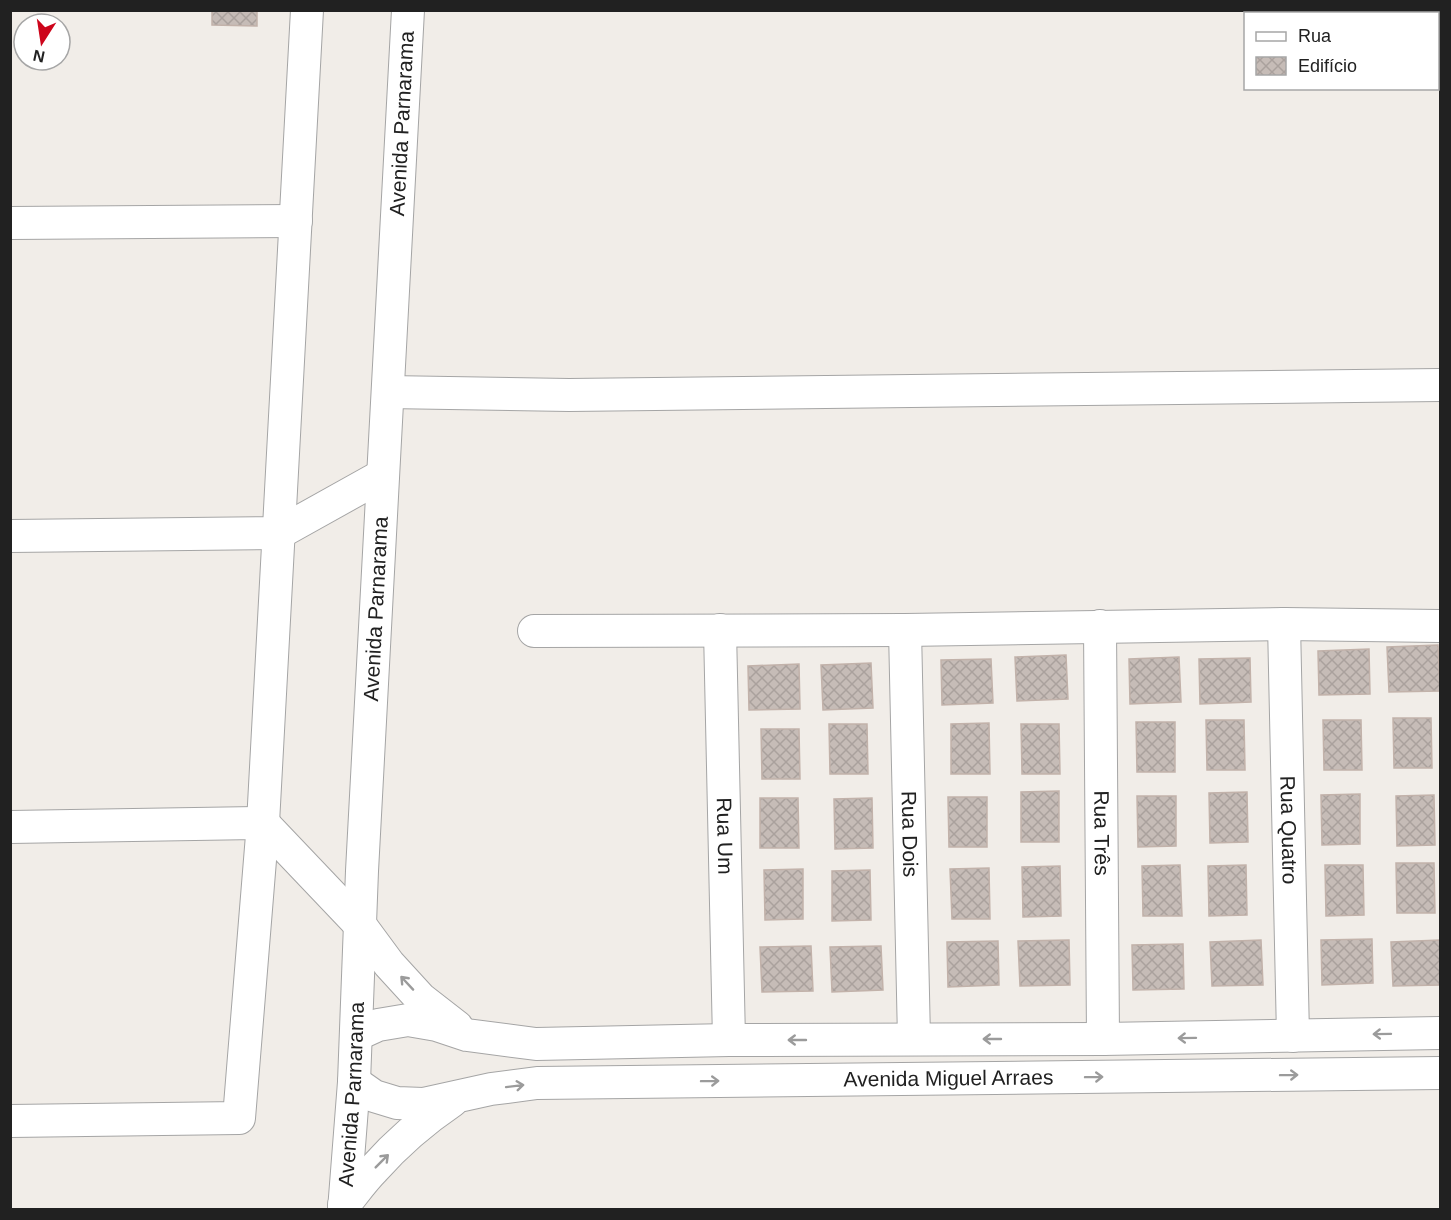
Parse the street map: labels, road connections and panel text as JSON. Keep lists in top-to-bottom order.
{
  "streets": {
    "street": [
      "Avenida Parnarama",
      "Rua Quatro",
      "Rua Três",
      "Rua Dois",
      "Rua Um",
      "Avenida Miguel Arraes"
    ]
  },
  "crossings": [
    ["Avenida Parnarama", "Avenida Miguel Arraes"],
    ["Rua Quatro", "Avenida Miguel Arraes"],
    ["Rua Três", "Avenida Miguel Arraes"],
    ["Rua Dois", "Avenida Miguel Arraes"],
    ["Rua Um", "Avenida Miguel Arraes"]
  ],
  "legend": ["Rua", "Edifício"],
  "north": "bottom"
}
